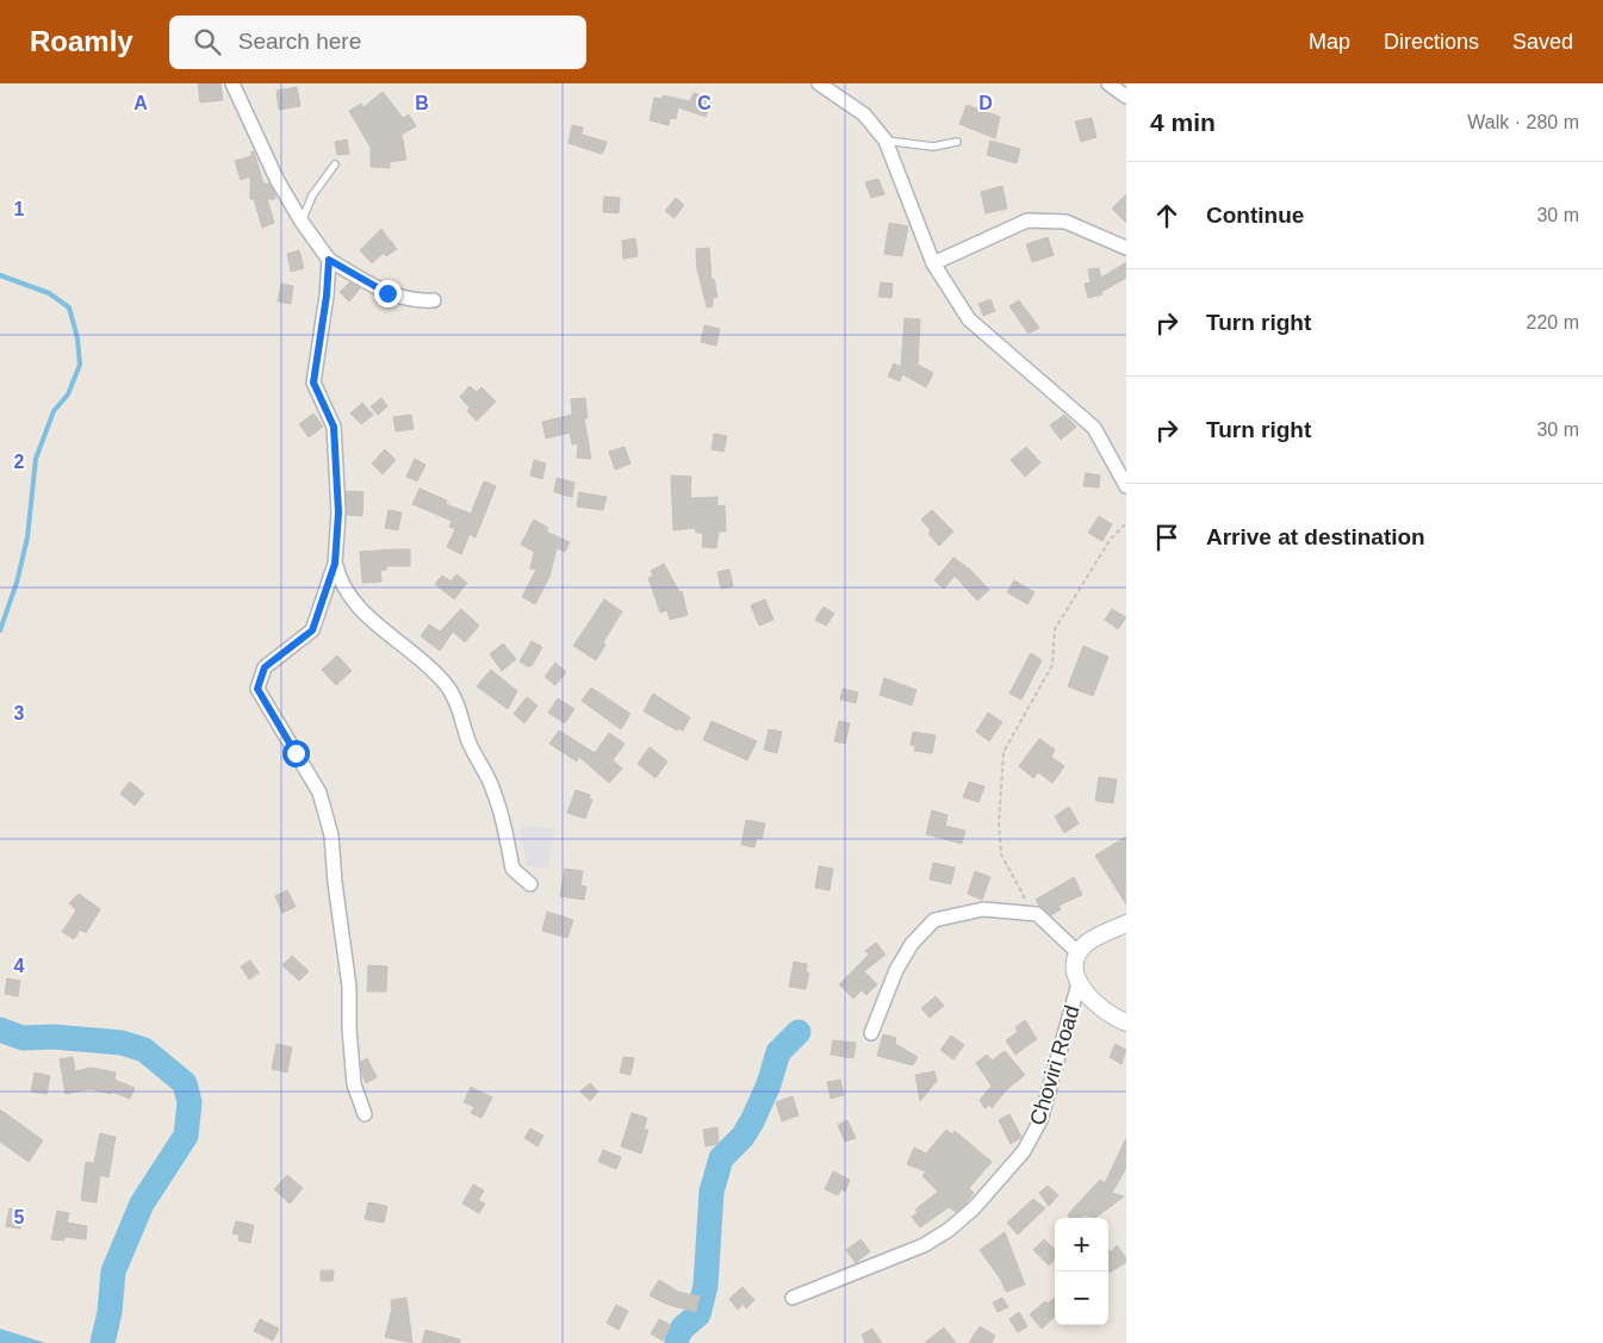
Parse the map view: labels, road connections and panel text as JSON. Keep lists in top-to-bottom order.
{
  "streets": {
    "street": ["Choviri Road"]
  },
  "page": {
    "header": "Roamly",
    "search": "Search here",
    "nav": ["Map", "Directions", "Saved"],
    "heading": ["4 min", "Walk · 280 m"],
    "list": [
      ["Continue", "30 m"],
      ["Turn right", "220 m"],
      ["Turn right", "30 m"],
      "Arrive at destination"
    ],
    "map_buttons": ["+", "−"]
  },
  "grid": {
    "columns": [
      "A",
      "B",
      "C",
      "D"
    ],
    "rows": [
      "1",
      "2",
      "3",
      "4",
      "5"
    ]
  }
}
